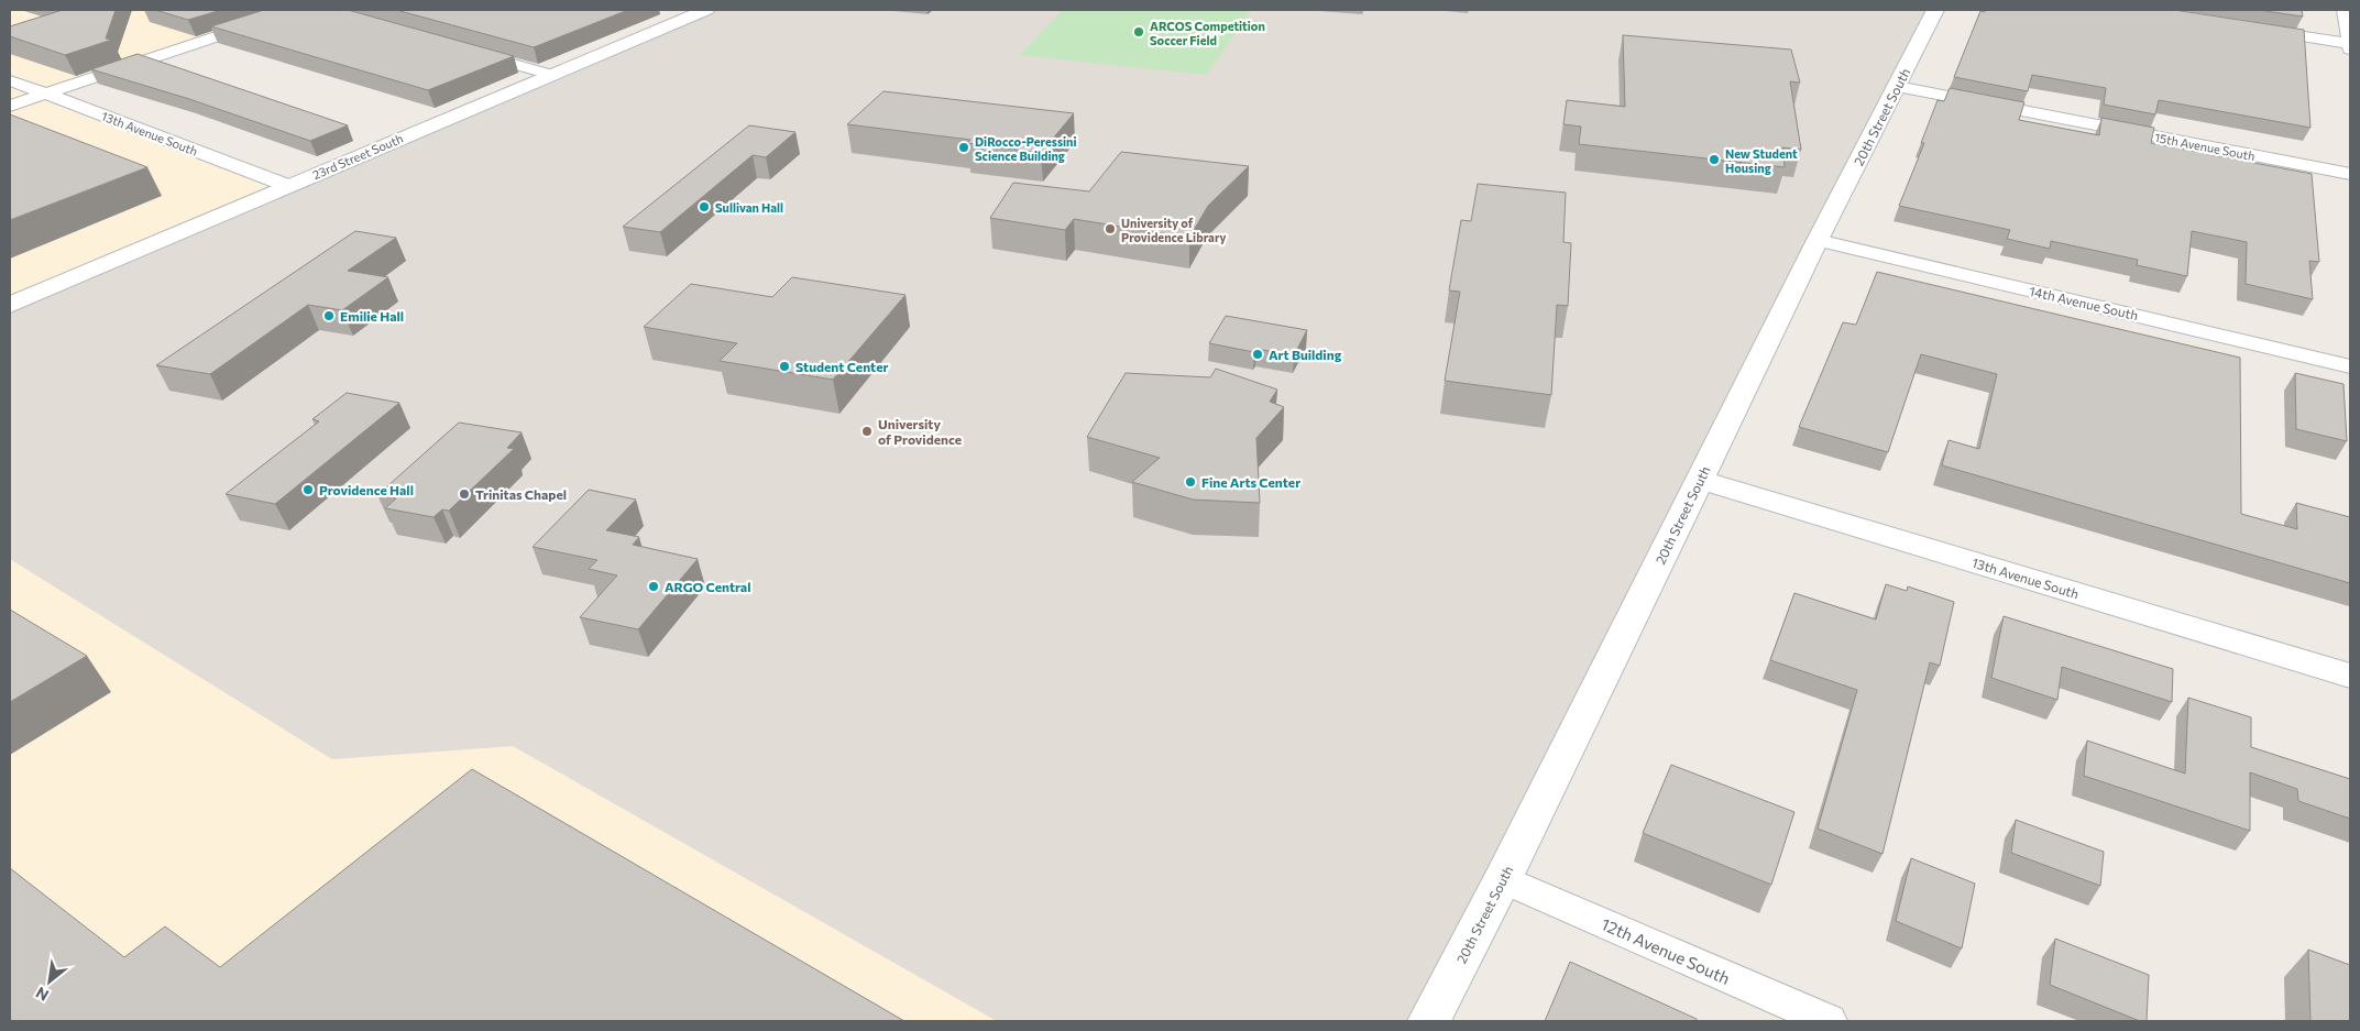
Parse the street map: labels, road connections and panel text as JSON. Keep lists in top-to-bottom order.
{
  "streets": {
    "street": [
      "20th Street South",
      "13th Avenue South",
      "15th Avenue South",
      "23rd Street South",
      "14th Avenue South",
      "12th Avenue South"
    ]
  },
  "crossings": [
    ["20th Street South", "13th Avenue South"],
    ["20th Street South", "15th Avenue South"],
    ["20th Street South", "14th Avenue South"],
    ["20th Street South", "12th Avenue South"],
    ["13th Avenue South", "23rd Street South"]
  ],
  "places": [
    "ARCOS Competition Soccer Field",
    "DiRocco-Peressini Science Building",
    "New Student Housing",
    "Sullivan Hall",
    "University of Providence Library",
    "Emilie Hall",
    "Art Building",
    "Student Center",
    "University of Providence",
    "Fine Arts Center",
    "Providence Hall",
    "Trinitas Chapel",
    "ARGO Central"
  ],
  "north": "bottom left"
}
